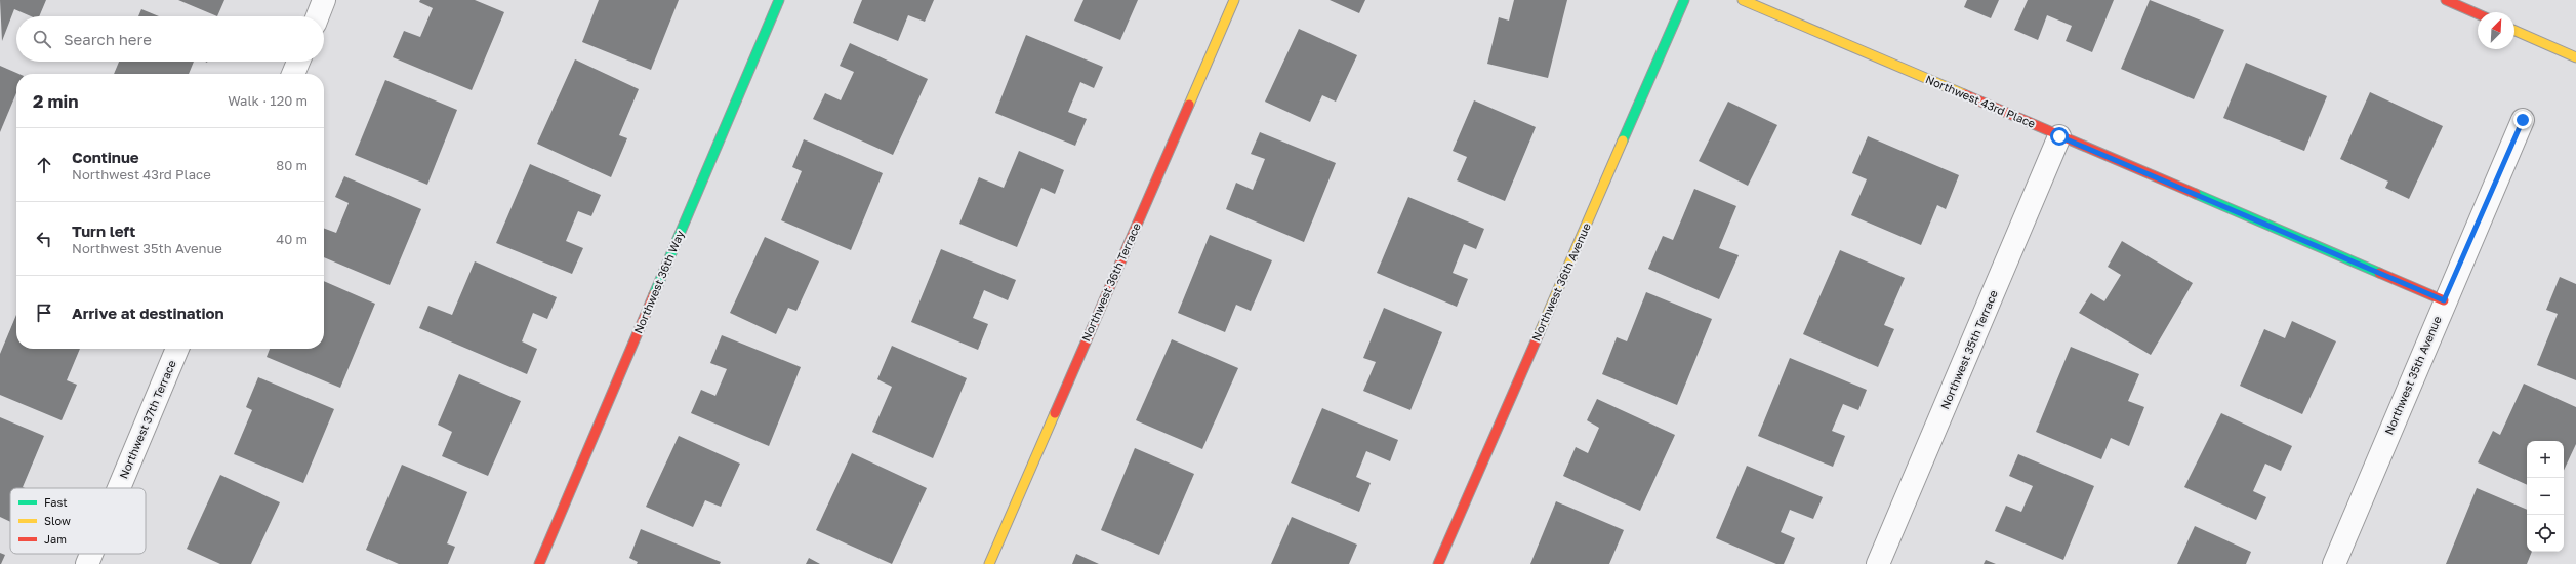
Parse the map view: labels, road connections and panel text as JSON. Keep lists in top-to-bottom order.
{
  "streets": {
    "street": [
      "Northwest 43rd Place",
      "Northwest 36th Way",
      "Northwest 36th Terrace",
      "Northwest 36th Avenue",
      "Northwest 35th Terrace",
      "Northwest 35th Avenue",
      "Northwest 37th Terrace"
    ]
  },
  "crossings": [
    ["Northwest 43rd Place", "Northwest 35th Terrace"],
    ["Northwest 43rd Place", "Northwest 35th Avenue"]
  ],
  "legend": ["Fast", "Slow", "Jam"],
  "north": "top right",
  "page": {
    "search": "Search here",
    "heading": ["2 min", "Walk · 120 m"],
    "list": [
      ["Continue", "Northwest 43rd Place", "80 m"],
      ["Turn left", "Northwest 35th Avenue", "40 m"],
      "Arrive at destination"
    ],
    "map_buttons": ["+", "−"]
  }
}
